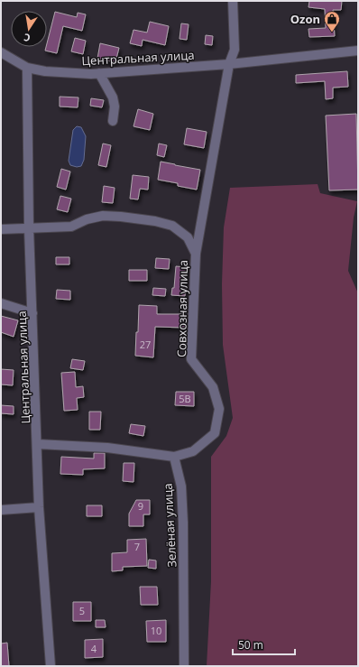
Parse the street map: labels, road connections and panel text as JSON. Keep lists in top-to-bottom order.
{
  "streets": {
    "street": ["Центральная улица", "Совхозная улица", "Зелёная улица"]
  },
  "crossings": [
    ["Центральная улица", "Совхозная улица"],
    ["Совхозная улица", "Зелёная улица"]
  ],
  "places": {
    "shop": ["Ozon"]
  },
  "house_numbers": [
    "27",
    "5В",
    "9",
    "7",
    "5",
    "10",
    "4"
  ],
  "scale_bar": "50 m",
  "north": "bottom"
}
